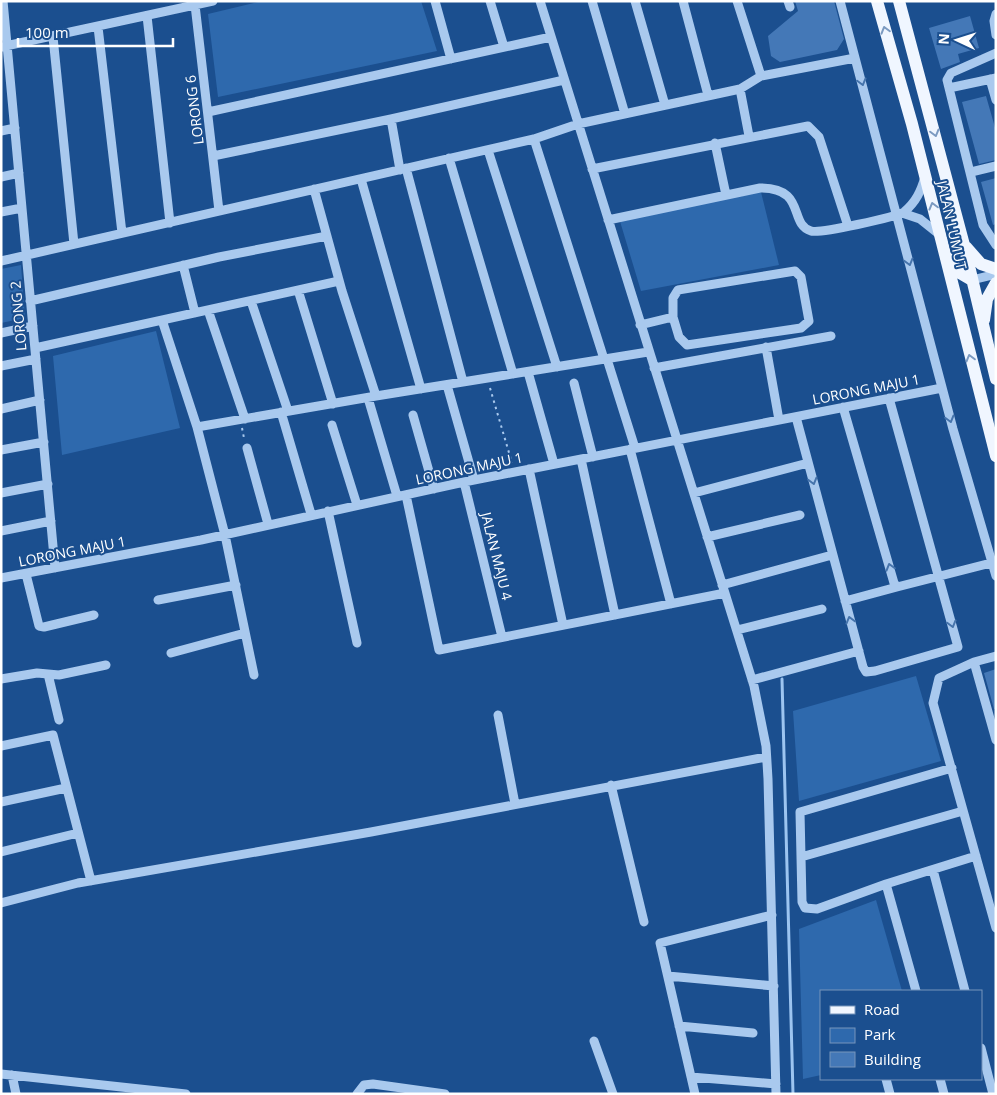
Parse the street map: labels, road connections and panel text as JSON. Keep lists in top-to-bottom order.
{
  "streets": {
    "main road": ["JALAN LUMUT"],
    "street": [
      "LORONG 6",
      "LORONG 2",
      "LORONG MAJU 1",
      "JALAN MAJU 4"
    ]
  },
  "crossings": [
    ["LORONG 2", "LORONG MAJU 1"],
    ["LORONG MAJU 1", "JALAN MAJU 4"]
  ],
  "legend": ["Road", "Park", "Building"],
  "scale_bar": "100 m",
  "north": "left"
}
